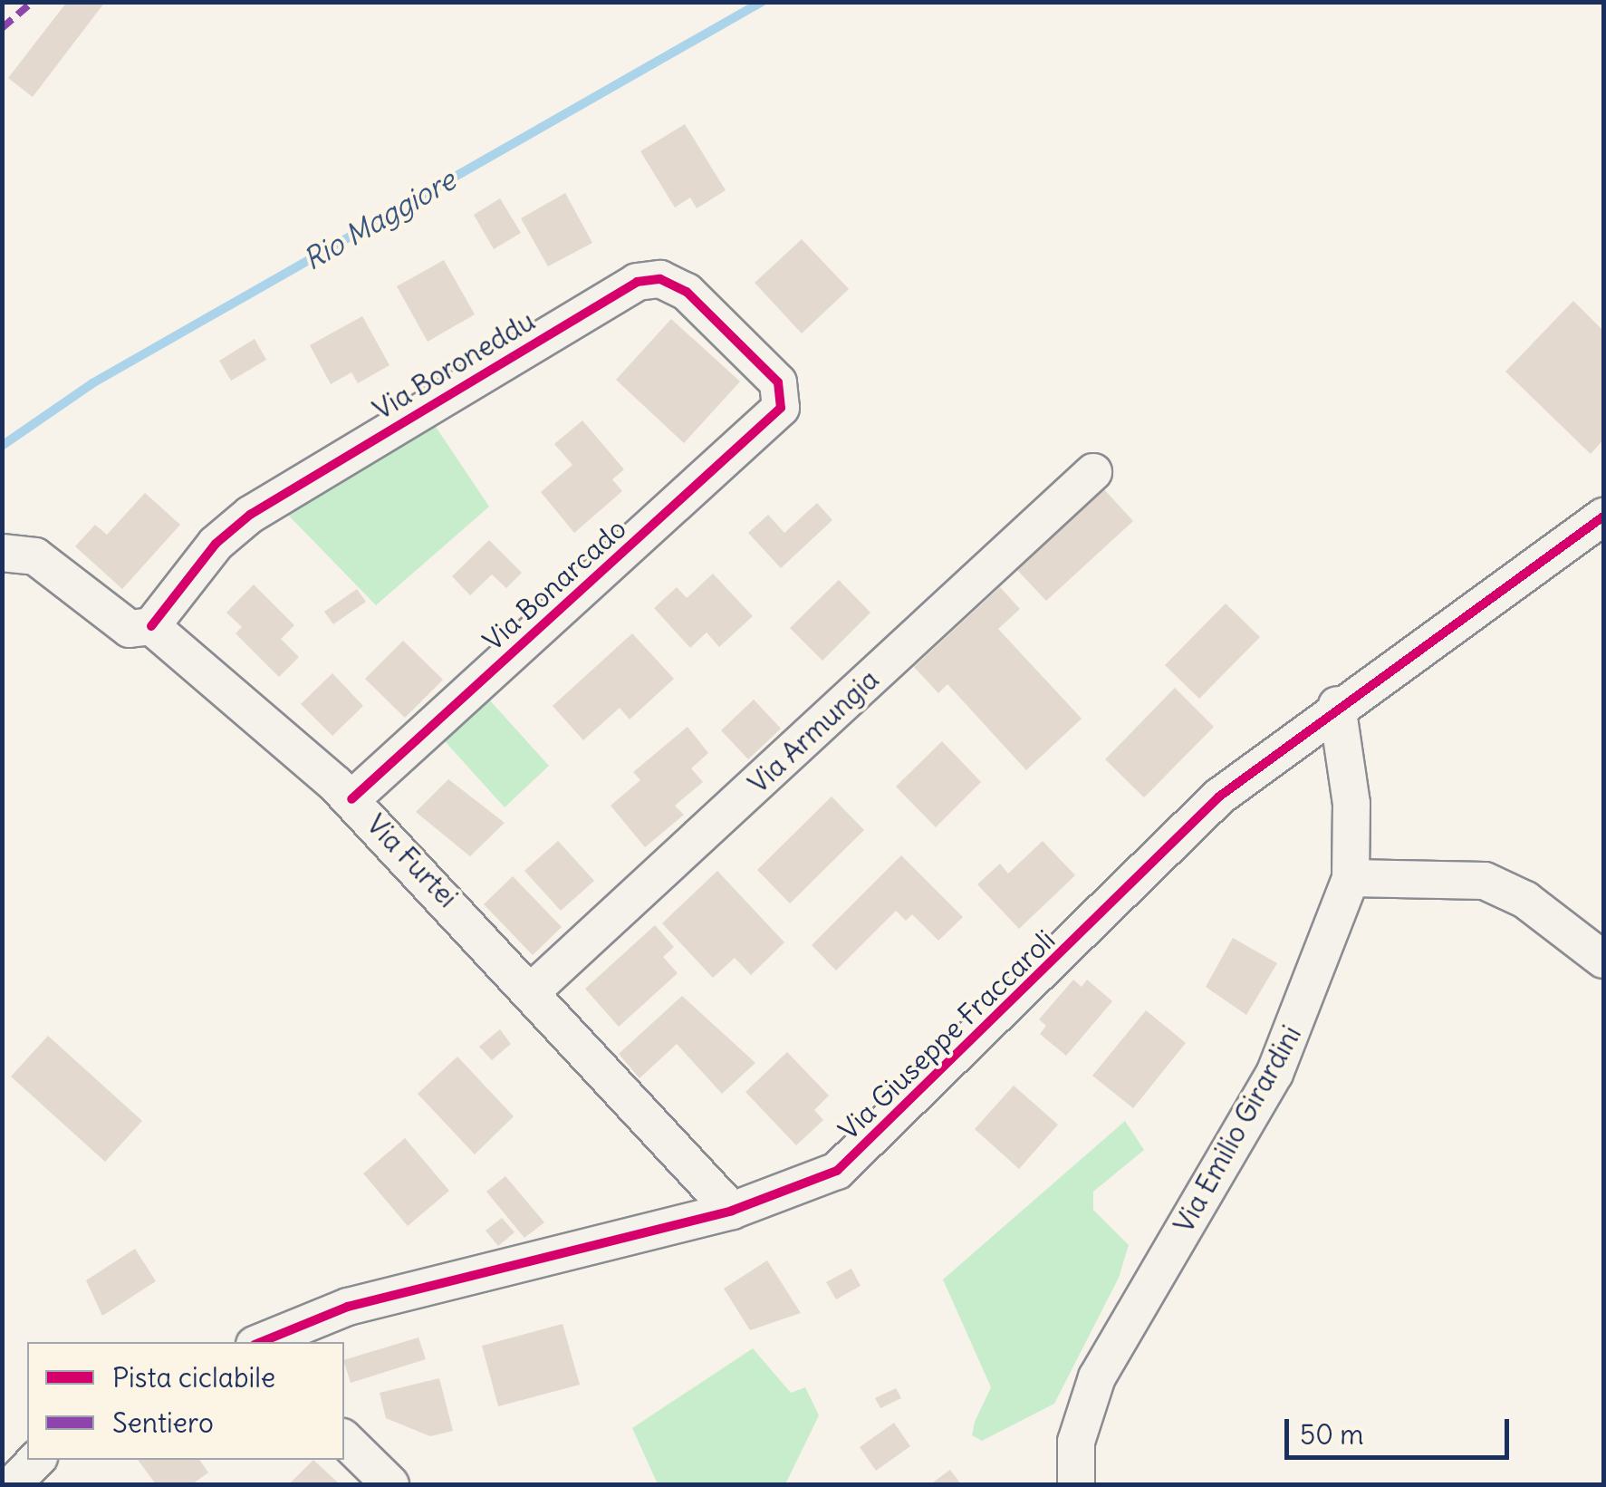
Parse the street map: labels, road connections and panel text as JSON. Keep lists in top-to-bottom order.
{
  "streets": {
    "street": [
      "Via Boroneddu",
      "Via Bonarcado",
      "Via Armungia",
      "Via Furtei",
      "Via Giuseppe Fraccaroli",
      "Via Emilio Girardini"
    ]
  },
  "crossings": [
    ["Via Boroneddu", "Via Bonarcado"],
    ["Via Boroneddu", "Via Furtei"],
    ["Via Bonarcado", "Via Furtei"],
    ["Via Armungia", "Via Furtei"],
    ["Via Furtei", "Via Giuseppe Fraccaroli"],
    ["Via Giuseppe Fraccaroli", "Via Emilio Girardini"]
  ],
  "water": ["Rio Maggiore"],
  "legend": ["Pista ciclabile", "Sentiero"],
  "scale_bar": "50 m"
}
